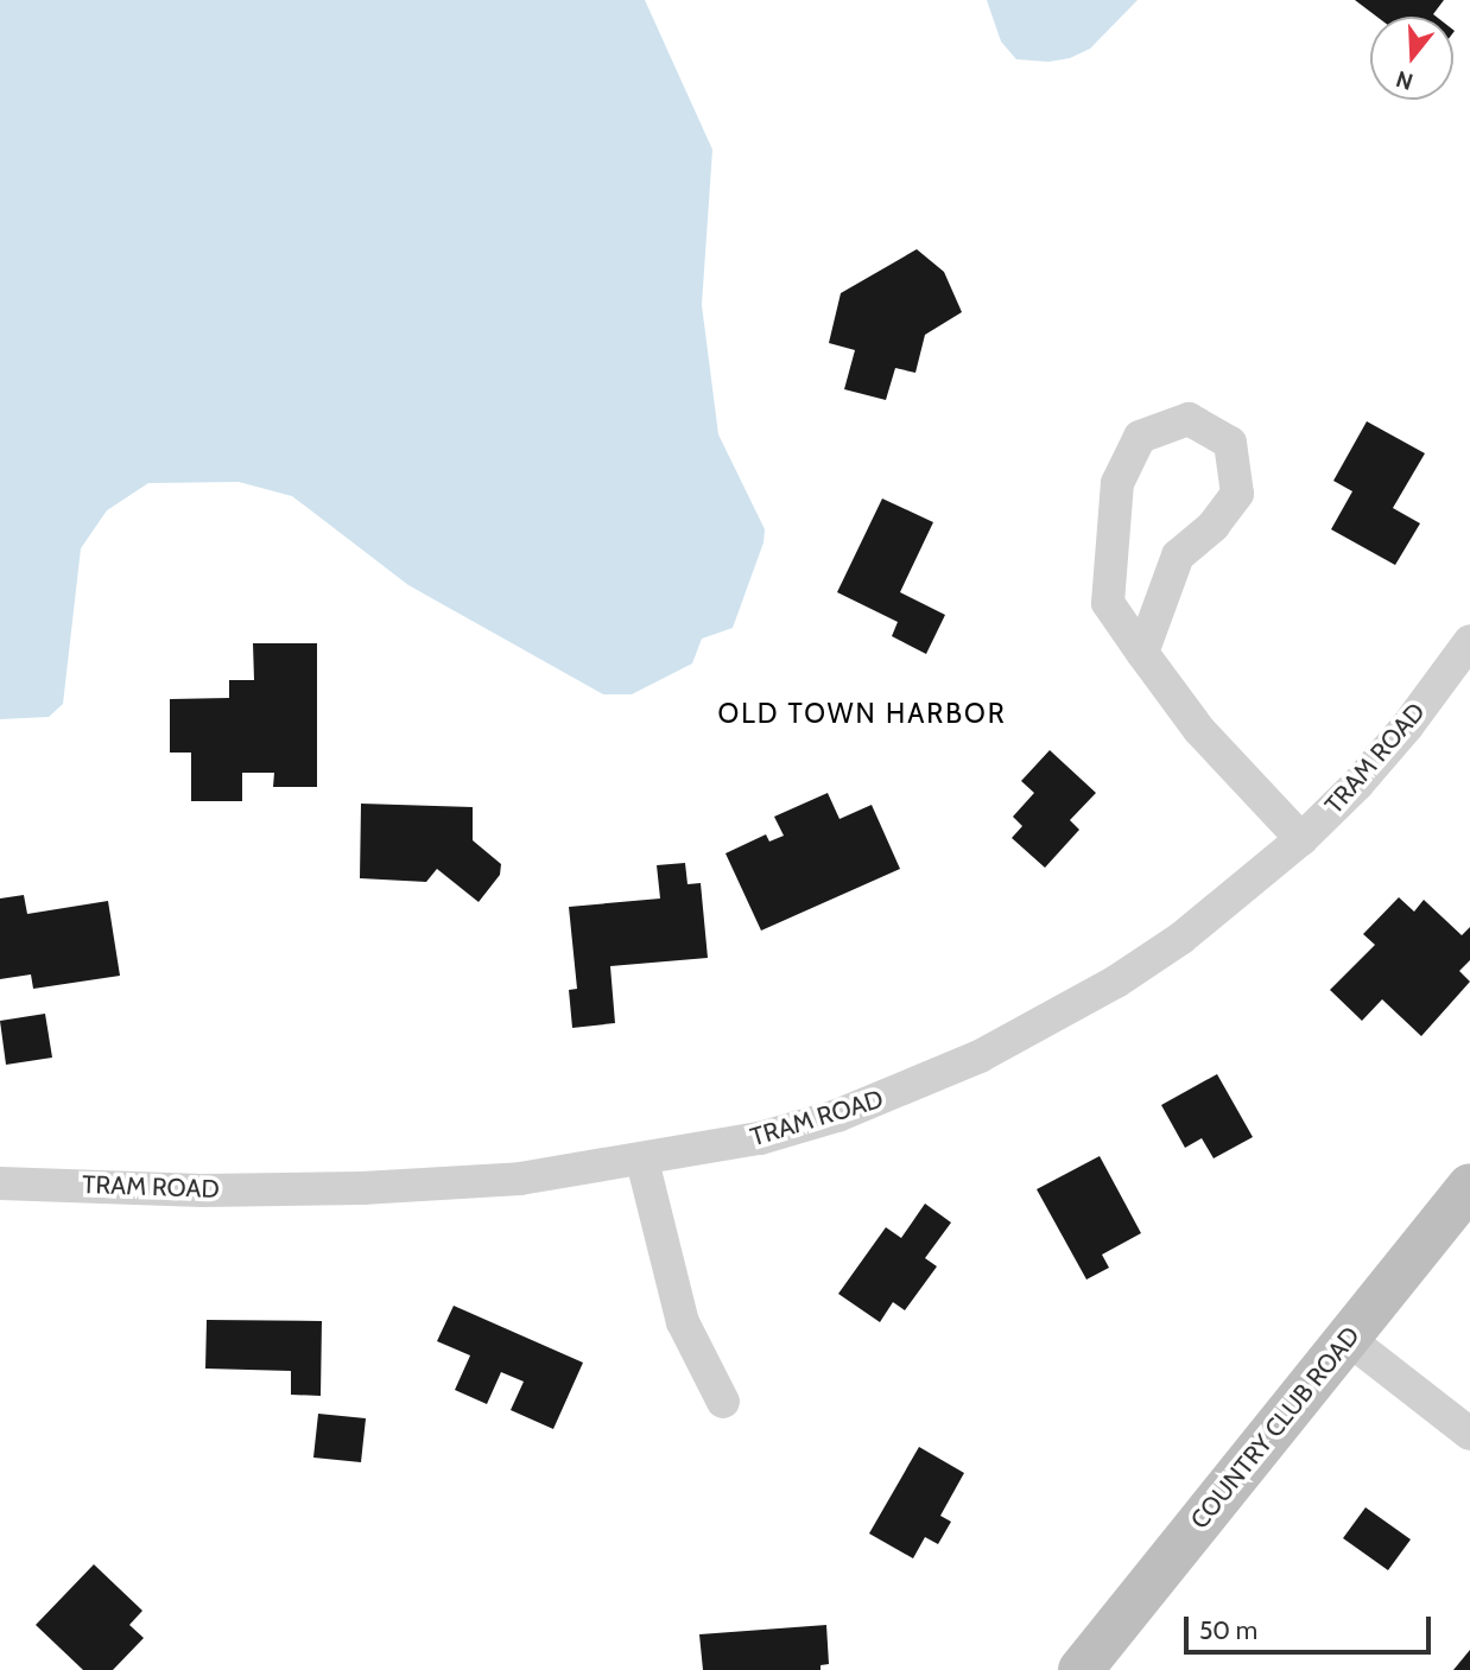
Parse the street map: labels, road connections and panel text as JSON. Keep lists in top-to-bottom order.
{
  "streets": {
    "street": ["TRAM ROAD", "COUNTRY CLUB ROAD"]
  },
  "districts": ["OLD TOWN HARBOR"],
  "scale_bar": "50 m",
  "north": "bottom"
}
